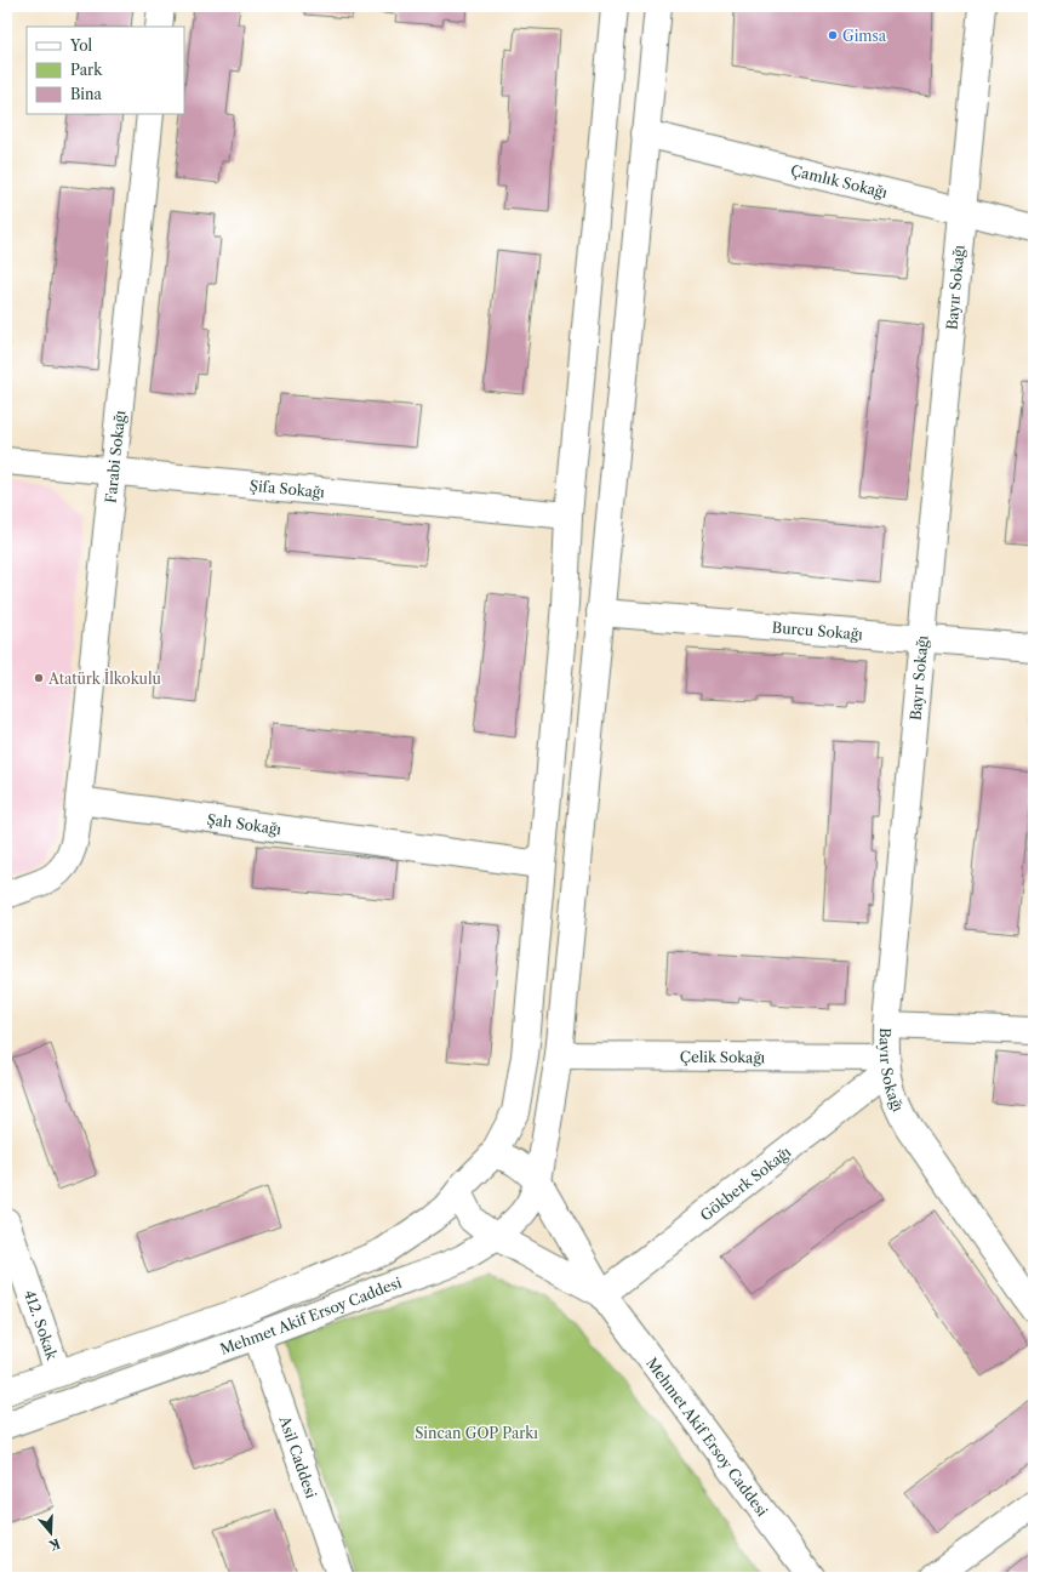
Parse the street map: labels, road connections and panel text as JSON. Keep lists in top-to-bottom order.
{
  "streets": {
    "street": [
      "Çamlık Sokağı",
      "Bayır Sokağı",
      "Farabi Sokağı",
      "Şifa Sokağı",
      "Burcu Sokağı",
      "Şah Sokağı",
      "Çelik Sokağı",
      "Gökberk Sokağı",
      "Mehmet Akif Ersoy Caddesi",
      "412. Sokak",
      "Asil Caddesi"
    ]
  },
  "crossings": [
    ["Çamlık Sokağı", "Bayır Sokağı"],
    ["Bayır Sokağı", "Burcu Sokağı"],
    ["Bayır Sokağı", "Çelik Sokağı"],
    ["Bayır Sokağı", "Gökberk Sokağı"],
    ["Farabi Sokağı", "Şifa Sokağı"],
    ["Farabi Sokağı", "Şah Sokağı"],
    ["Çelik Sokağı", "Gökberk Sokağı"],
    ["Gökberk Sokağı", "Mehmet Akif Ersoy Caddesi"],
    ["Mehmet Akif Ersoy Caddesi", "412. Sokak"],
    ["Mehmet Akif Ersoy Caddesi", "Asil Caddesi"]
  ],
  "parks": ["Sincan GOP Parkı"],
  "places": ["Gimsa", "Atatürk İlkokulu"],
  "legend": ["Yol", "Park", "Bina"],
  "north": "bottom"
}
